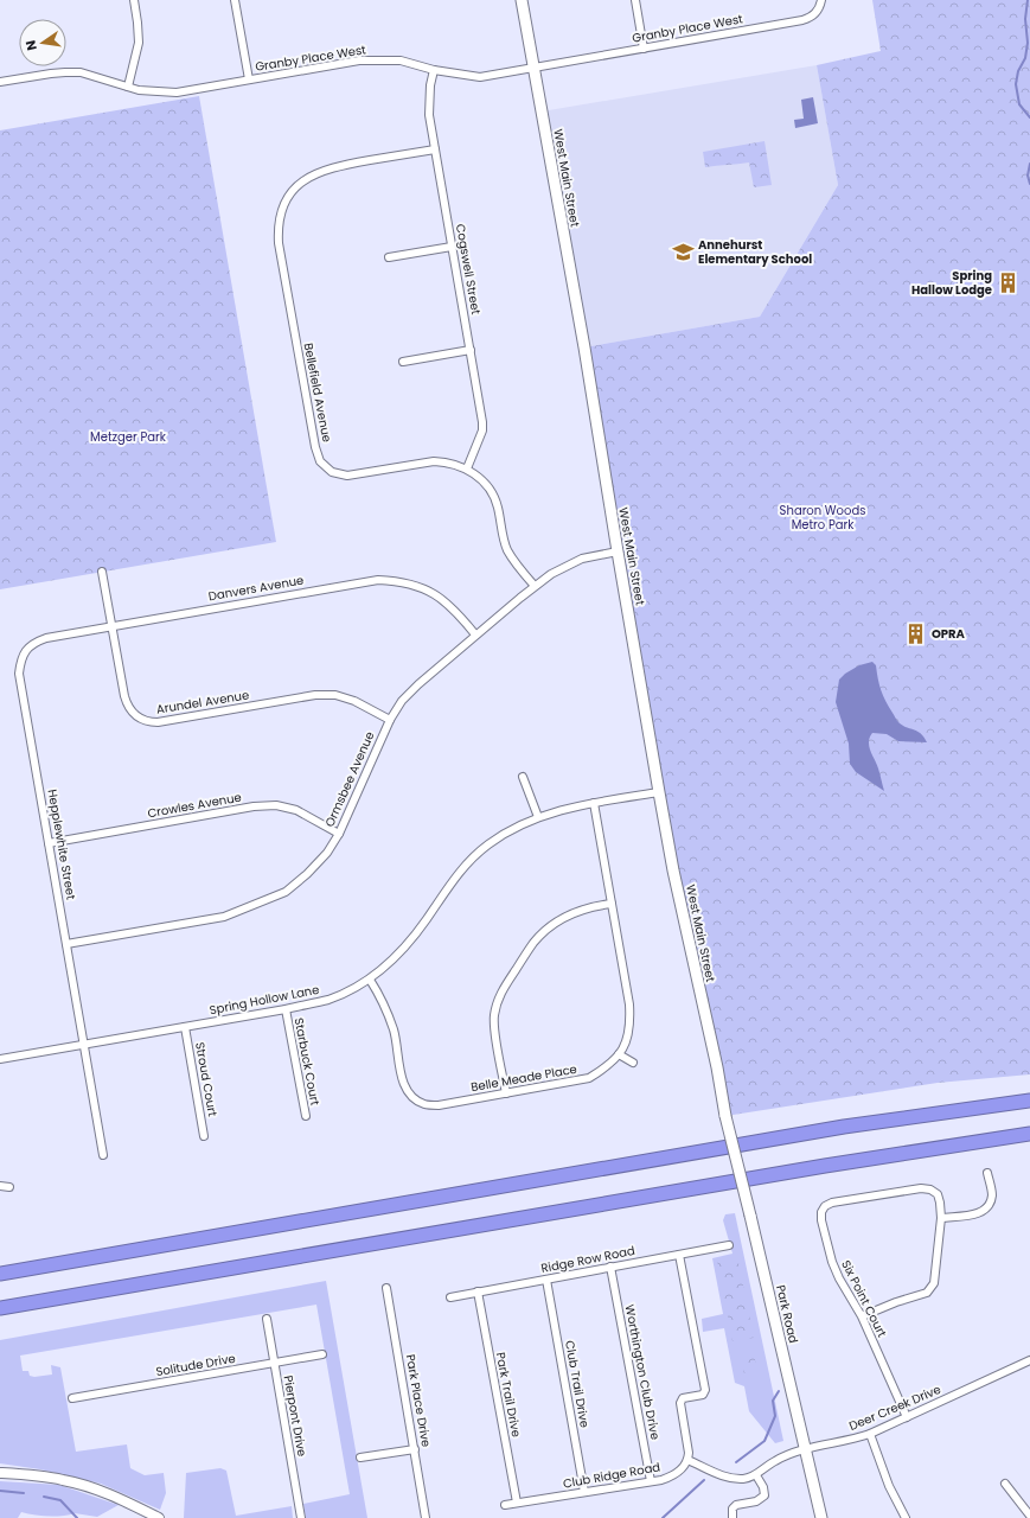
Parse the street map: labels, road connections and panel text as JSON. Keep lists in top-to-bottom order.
{
  "streets": {
    "main road": ["West Main Street", "Park Road"],
    "street": [
      "Granby Place West",
      "Cogswell Street",
      "Bellefield Avenue",
      "Danvers Avenue",
      "Arundel Avenue",
      "Ormsbee Avenue",
      "Crowles Avenue",
      "Hepplewhite Street",
      "Spring Hollow Lane",
      "Starbuck Court",
      "Belle Meade Place",
      "Stroud Court",
      "Ridge Row Road",
      "Six Point Court",
      "Solitude Drive",
      "Worthington Club Drive",
      "Club Trail Drive",
      "Park Trail Drive",
      "Park Place Drive",
      "Deer Creek Drive",
      "Pierpont Drive",
      "Club Ridge Road"
    ]
  },
  "crossings": [
    ["Granby Place West", "West Main Street"],
    ["Granby Place West", "Cogswell Street"],
    ["West Main Street", "Ormsbee Avenue"],
    ["West Main Street", "Spring Hollow Lane"],
    ["West Main Street", "Park Road"],
    ["Cogswell Street", "Bellefield Avenue"],
    ["Bellefield Avenue", "Ormsbee Avenue"],
    ["Danvers Avenue", "Arundel Avenue"],
    ["Danvers Avenue", "Ormsbee Avenue"],
    ["Danvers Avenue", "Hepplewhite Street"],
    ["Arundel Avenue", "Ormsbee Avenue"],
    ["Ormsbee Avenue", "Crowles Avenue"],
    ["Ormsbee Avenue", "Hepplewhite Street"],
    ["Crowles Avenue", "Hepplewhite Street"],
    ["Hepplewhite Street", "Spring Hollow Lane"],
    ["Spring Hollow Lane", "Starbuck Court"],
    ["Spring Hollow Lane", "Belle Meade Place"],
    ["Spring Hollow Lane", "Stroud Court"],
    ["Ridge Row Road", "Worthington Club Drive"],
    ["Ridge Row Road", "Club Trail Drive"],
    ["Ridge Row Road", "Park Trail Drive"],
    ["Six Point Court", "Deer Creek Drive"],
    ["Park Road", "Deer Creek Drive"],
    ["Solitude Drive", "Pierpont Drive"],
    ["Worthington Club Drive", "Club Ridge Road"],
    ["Club Trail Drive", "Club Ridge Road"],
    ["Park Trail Drive", "Club Ridge Road"],
    ["Deer Creek Drive", "Club Ridge Road"]
  ],
  "parks": ["Metzger Park", "Sharon Woods Metro Park"],
  "places": {
    "school or university": ["Annehurst Elementary School"],
    "building": ["Spring Hallow Lodge", "OPRA"]
  },
  "north": "left"
}
